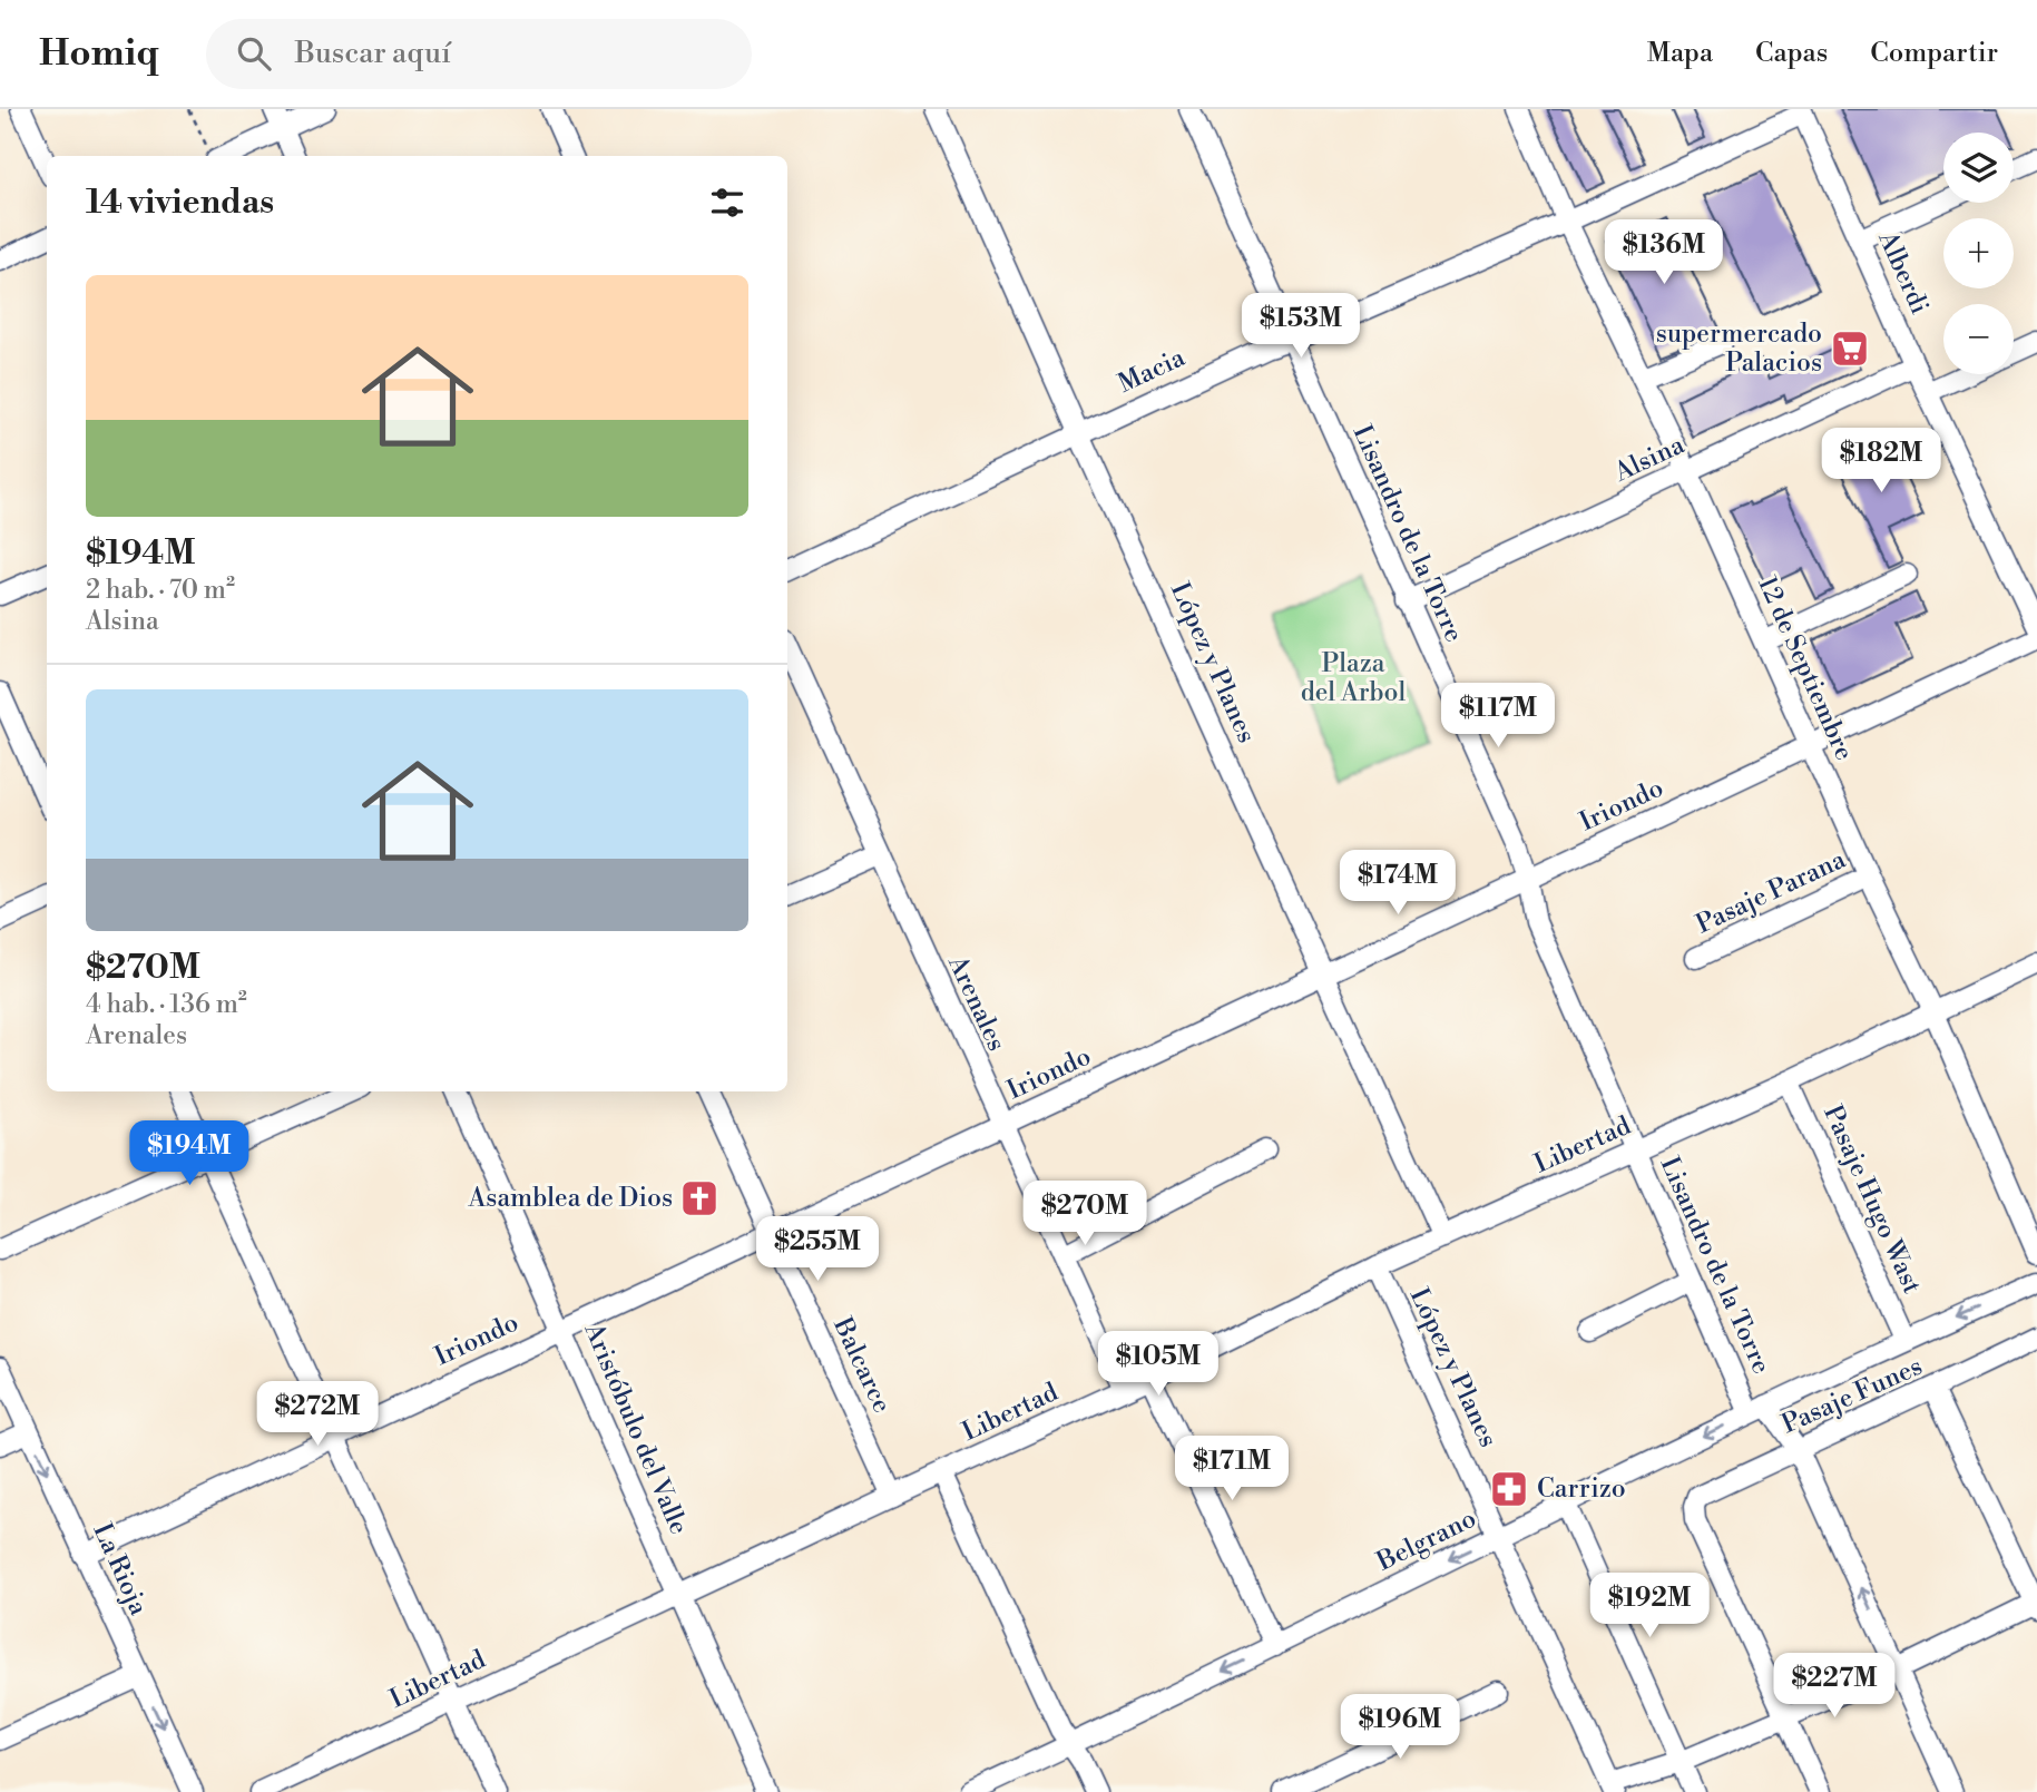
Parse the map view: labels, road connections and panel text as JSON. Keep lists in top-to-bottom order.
{
  "streets": {
    "street": [
      "Alberdi",
      "Macia",
      "Alsina",
      "Lisandro de la Torre",
      "López y Planes",
      "12 de Septiembre",
      "Iriondo",
      "Pasaje Parana",
      "Arenales",
      "Libertad",
      "Pasaje Hugo Wast",
      "Balcarce",
      "Pasaje Funes",
      "Aristóbulo del Valle",
      "Belgrano",
      "La Rioja"
    ]
  },
  "crossings": [
    ["Alberdi", "Macia"],
    ["Alberdi", "Alsina"],
    ["Macia", "Lisandro de la Torre"],
    ["Macia", "López y Planes"],
    ["Macia", "12 de Septiembre"],
    ["Alsina", "Lisandro de la Torre"],
    ["Alsina", "12 de Septiembre"],
    ["Lisandro de la Torre", "Iriondo"],
    ["Lisandro de la Torre", "Libertad"],
    ["Lisandro de la Torre", "Pasaje Funes"],
    ["Lisandro de la Torre", "Belgrano"],
    ["López y Planes", "Iriondo"],
    ["López y Planes", "Libertad"],
    ["López y Planes", "Belgrano"],
    ["12 de Septiembre", "Iriondo"],
    ["12 de Septiembre", "Pasaje Parana"],
    ["12 de Septiembre", "Libertad"],
    ["Iriondo", "Arenales"],
    ["Iriondo", "Balcarce"],
    ["Iriondo", "Aristóbulo del Valle"],
    ["Iriondo", "La Rioja"],
    ["Arenales", "Libertad"],
    ["Libertad", "Pasaje Hugo Wast"],
    ["Libertad", "Balcarce"],
    ["Libertad", "Aristóbulo del Valle"],
    ["Pasaje Hugo Wast", "Belgrano"]
  ],
  "one_way": ["La Rioja"],
  "parks": ["Plaza del Arbol"],
  "places": {
    "supermarket": ["supermercado Palacios"],
    "church": ["Asamblea de Dios"],
    "pharmacy": ["Carrizo"]
  },
  "page": {
    "header": "Homiq",
    "search": "Buscar aquí",
    "nav": ["Mapa", "Capas", "Compartir"],
    "map_buttons": ["+", "−"],
    "heading": "14 viviendas",
    "price": [
      "$136M",
      "$153M",
      "$182M",
      "$117M",
      "$174M",
      "$194M",
      "$270M",
      "$255M",
      "$105M",
      "$272M",
      "$171M",
      "$192M",
      "$227M",
      "$196M"
    ],
    "list": [
      {
        "name": "$194M",
        "note": "2 hab. · 70 m² · Alsina"
      },
      {
        "name": "$270M",
        "note": "4 hab. · 136 m² · Arenales"
      }
    ]
  }
}
